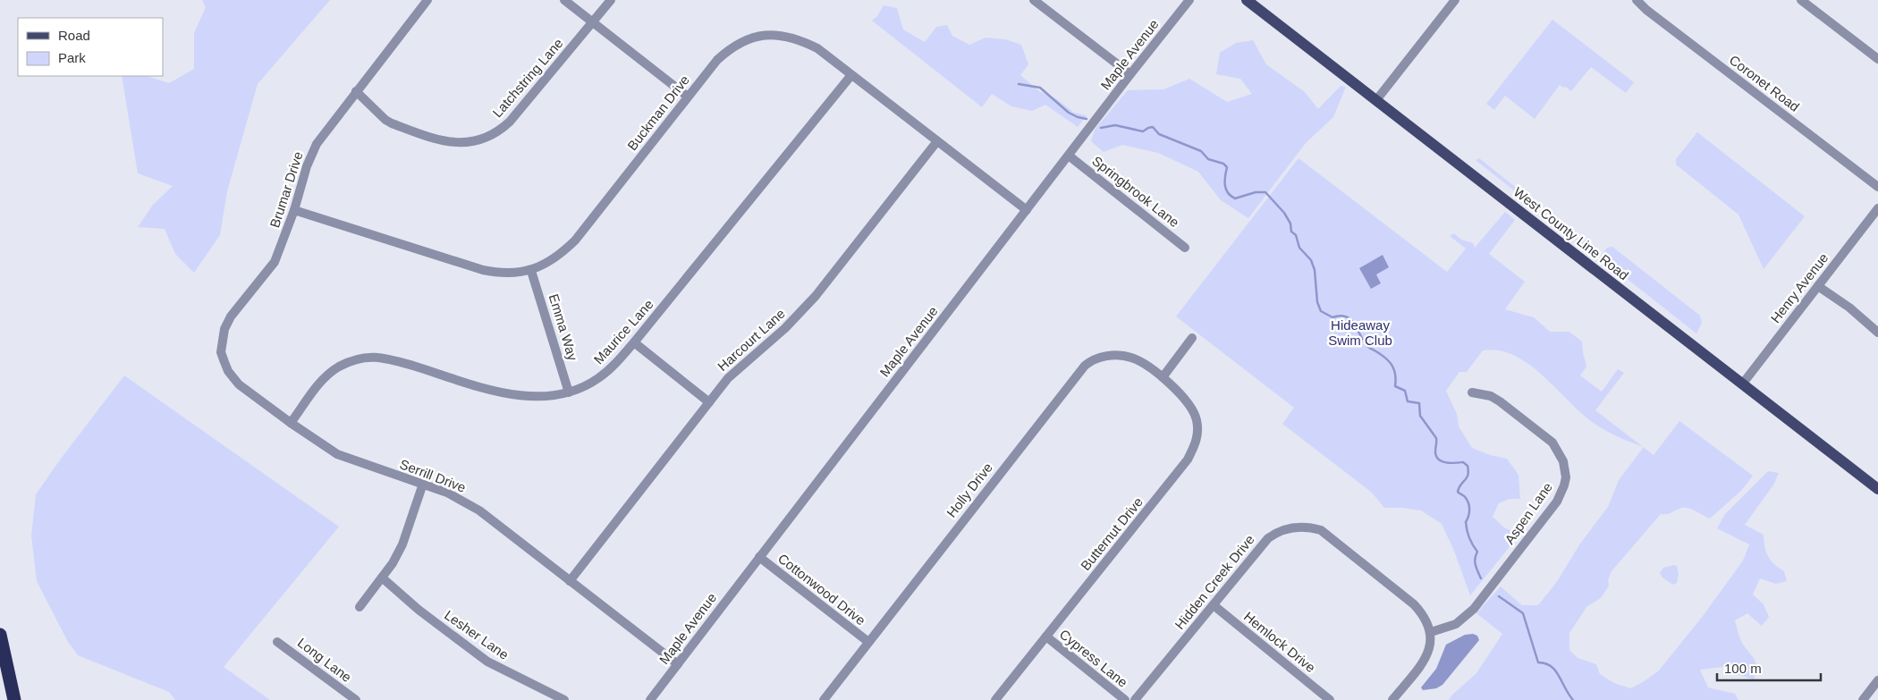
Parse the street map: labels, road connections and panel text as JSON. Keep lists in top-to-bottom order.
{
  "streets": {
    "main road": ["West County Line Road"],
    "street": [
      "Maple Avenue",
      "Latchstring Lane",
      "Coronet Road",
      "Buckman Drive",
      "Brumar Drive",
      "Springbrook Lane",
      "Henry Avenue",
      "Emma Way",
      "Maurice Lane",
      "Harcourt Lane",
      "Serrill Drive",
      "Holly Drive",
      "Aspen Lane",
      "Butternut Drive",
      "Hidden Creek Drive",
      "Cottonwood Drive",
      "Lesher Lane",
      "Hemlock Drive",
      "Cypress Lane",
      "Long Lane"
    ]
  },
  "crossings": [
    ["Maple Avenue", "Buckman Drive"],
    ["Maple Avenue", "Springbrook Lane"],
    ["Maple Avenue", "Serrill Drive"],
    ["Maple Avenue", "Cottonwood Drive"],
    ["Latchstring Lane", "Brumar Drive"],
    ["Buckman Drive", "Brumar Drive"],
    ["Buckman Drive", "Emma Way"],
    ["Buckman Drive", "Maurice Lane"],
    ["Buckman Drive", "Harcourt Lane"],
    ["Brumar Drive", "Serrill Drive"],
    ["West County Line Road", "Henry Avenue"],
    ["Emma Way", "Maurice Lane"],
    ["Maurice Lane", "Serrill Drive"],
    ["Harcourt Lane", "Serrill Drive"],
    ["Holly Drive", "Butternut Drive"],
    ["Holly Drive", "Cottonwood Drive"],
    ["Aspen Lane", "Hidden Creek Drive"],
    ["Butternut Drive", "Cypress Lane"],
    ["Hidden Creek Drive", "Hemlock Drive"]
  ],
  "parks": ["Hideaway Swim Club"],
  "legend": ["Road", "Park"],
  "scale_bar": "100 m"
}
